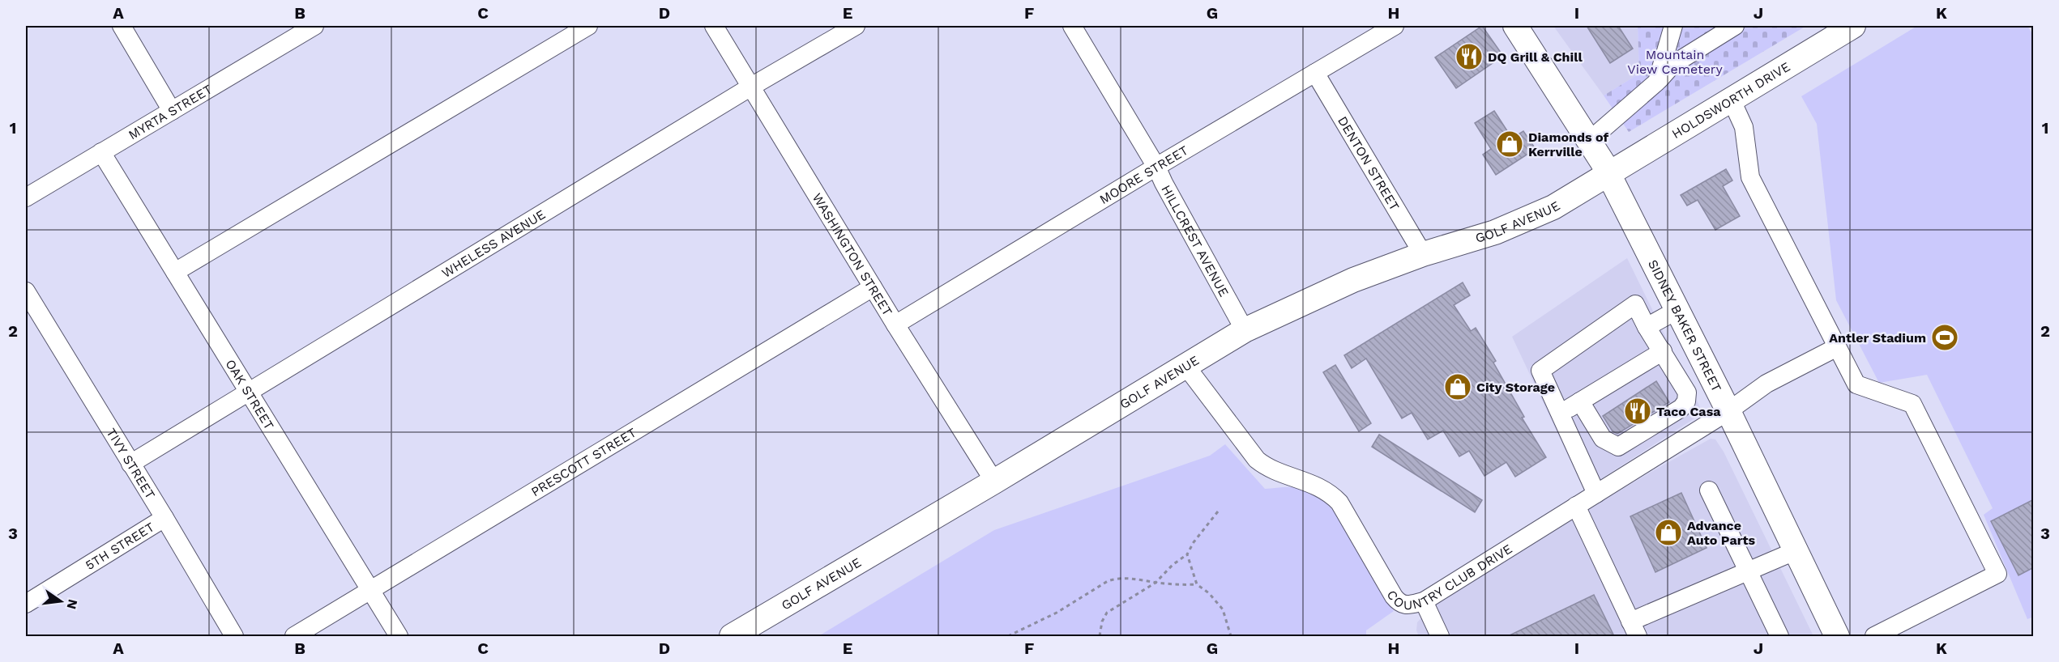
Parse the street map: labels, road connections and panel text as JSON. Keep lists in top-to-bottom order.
{
  "streets": {
    "main road": ["HOLDSWORTH DRIVE", "GOLF AVENUE", "SIDNEY BAKER STREET"],
    "street": [
      "MYRTA STREET",
      "DENTON STREET",
      "MOORE STREET",
      "HILLCREST AVENUE",
      "WHELESS AVENUE",
      "WASHINGTON STREET",
      "OAK STREET",
      "PRESCOTT STREET",
      "TIVY STREET",
      "5TH STREET",
      "COUNTRY CLUB DRIVE"
    ]
  },
  "crossings": [
    ["HOLDSWORTH DRIVE", "GOLF AVENUE"],
    ["HOLDSWORTH DRIVE", "SIDNEY BAKER STREET"],
    ["MYRTA STREET", "OAK STREET"],
    ["DENTON STREET", "MOORE STREET"],
    ["DENTON STREET", "GOLF AVENUE"],
    ["MOORE STREET", "HILLCREST AVENUE"],
    ["MOORE STREET", "WASHINGTON STREET"],
    ["GOLF AVENUE", "HILLCREST AVENUE"],
    ["GOLF AVENUE", "WASHINGTON STREET"],
    ["GOLF AVENUE", "SIDNEY BAKER STREET"],
    ["GOLF AVENUE", "COUNTRY CLUB DRIVE"],
    ["WHELESS AVENUE", "WASHINGTON STREET"],
    ["WHELESS AVENUE", "OAK STREET"],
    ["WHELESS AVENUE", "TIVY STREET"],
    ["WASHINGTON STREET", "PRESCOTT STREET"],
    ["SIDNEY BAKER STREET", "COUNTRY CLUB DRIVE"],
    ["OAK STREET", "PRESCOTT STREET"],
    ["TIVY STREET", "5TH STREET"]
  ],
  "parks": ["Mountain View Cemetery"],
  "places": {
    "restaurant": ["DQ Grill & Chill", "Taco Casa"],
    "shop": ["Diamonds of Kerrville", "City Storage", "Advance Auto Parts"],
    "sports": ["Antler Stadium"]
  },
  "north": "right",
  "grid": {
    "columns": [
      "A",
      "B",
      "C",
      "D",
      "E",
      "F",
      "G",
      "H",
      "I",
      "J",
      "K"
    ],
    "rows": ["1", "2", "3"]
  }
}
